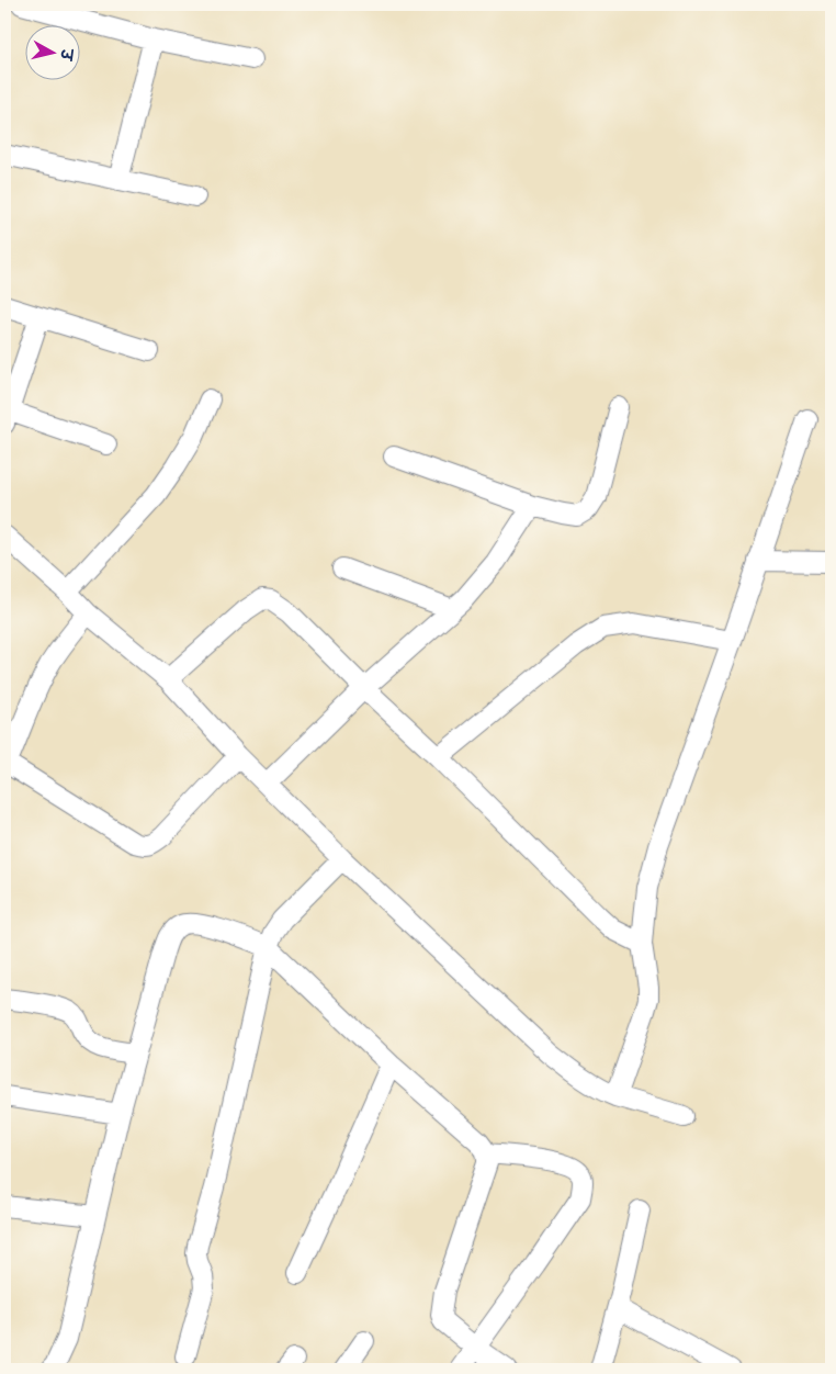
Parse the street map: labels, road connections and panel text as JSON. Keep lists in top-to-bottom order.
{
  "north": "right"
}
